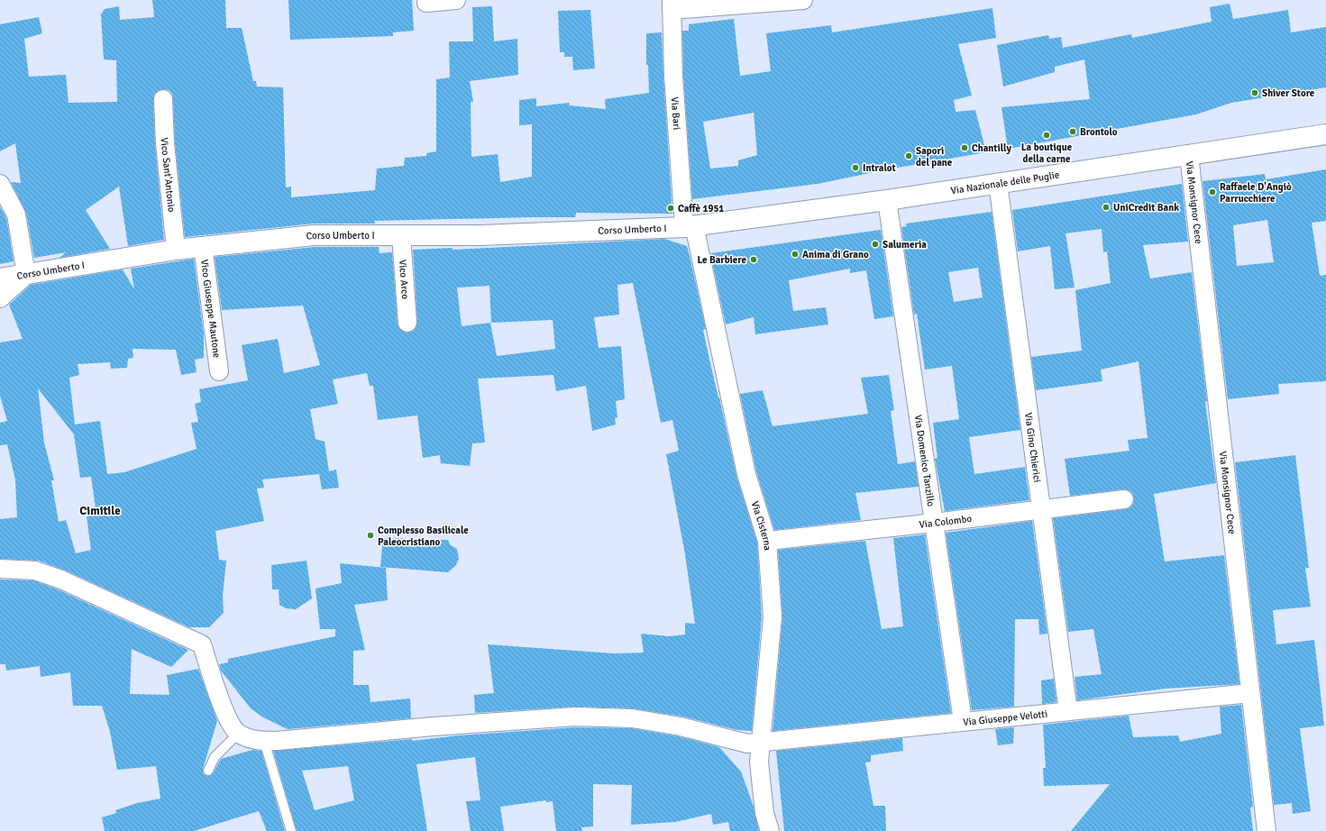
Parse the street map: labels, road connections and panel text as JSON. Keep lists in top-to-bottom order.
{
  "streets": {
    "main road": ["Via Nazionale delle Puglie", "Corso Umberto I"],
    "street": [
      "Via Bari",
      "Vico Sant'Antonio",
      "Via Monsignor Cece",
      "Vico Arco",
      "Vico Giuseppe Mautone",
      "Via Gino Chierici",
      "Via Domenico Tanzillo",
      "Via Colombo",
      "Via Cisterna",
      "Via Giuseppe Velotti"
    ]
  },
  "crossings": [
    ["Via Bari", "Via Nazionale delle Puglie"],
    ["Via Bari", "Corso Umberto I"],
    ["Via Bari", "Via Cisterna"],
    ["Vico Sant'Antonio", "Corso Umberto I"],
    ["Via Nazionale delle Puglie", "Via Monsignor Cece"],
    ["Via Nazionale delle Puglie", "Corso Umberto I"],
    ["Via Nazionale delle Puglie", "Via Gino Chierici"],
    ["Via Nazionale delle Puglie", "Via Domenico Tanzillo"],
    ["Via Nazionale delle Puglie", "Via Cisterna"],
    ["Via Monsignor Cece", "Via Giuseppe Velotti"],
    ["Corso Umberto I", "Vico Arco"],
    ["Corso Umberto I", "Vico Giuseppe Mautone"],
    ["Corso Umberto I", "Via Cisterna"],
    ["Via Gino Chierici", "Via Colombo"],
    ["Via Gino Chierici", "Via Giuseppe Velotti"],
    ["Via Domenico Tanzillo", "Via Colombo"],
    ["Via Domenico Tanzillo", "Via Giuseppe Velotti"],
    ["Via Colombo", "Via Cisterna"],
    ["Via Cisterna", "Via Giuseppe Velotti"]
  ],
  "districts": ["Cimitile"],
  "places": [
    "Shiver Store",
    "Brontolo",
    "La boutique della carne",
    "Chantilly",
    "Sapori del pane",
    "Intralot",
    "Raffaele D'Angiò Parrucchiere",
    "UniCredit Bank",
    "Caffè 1951",
    "Salumeria",
    "Anima di Grano",
    "Le Barbiere",
    "Complesso Basilicale Paleocristiano"
  ]
}
